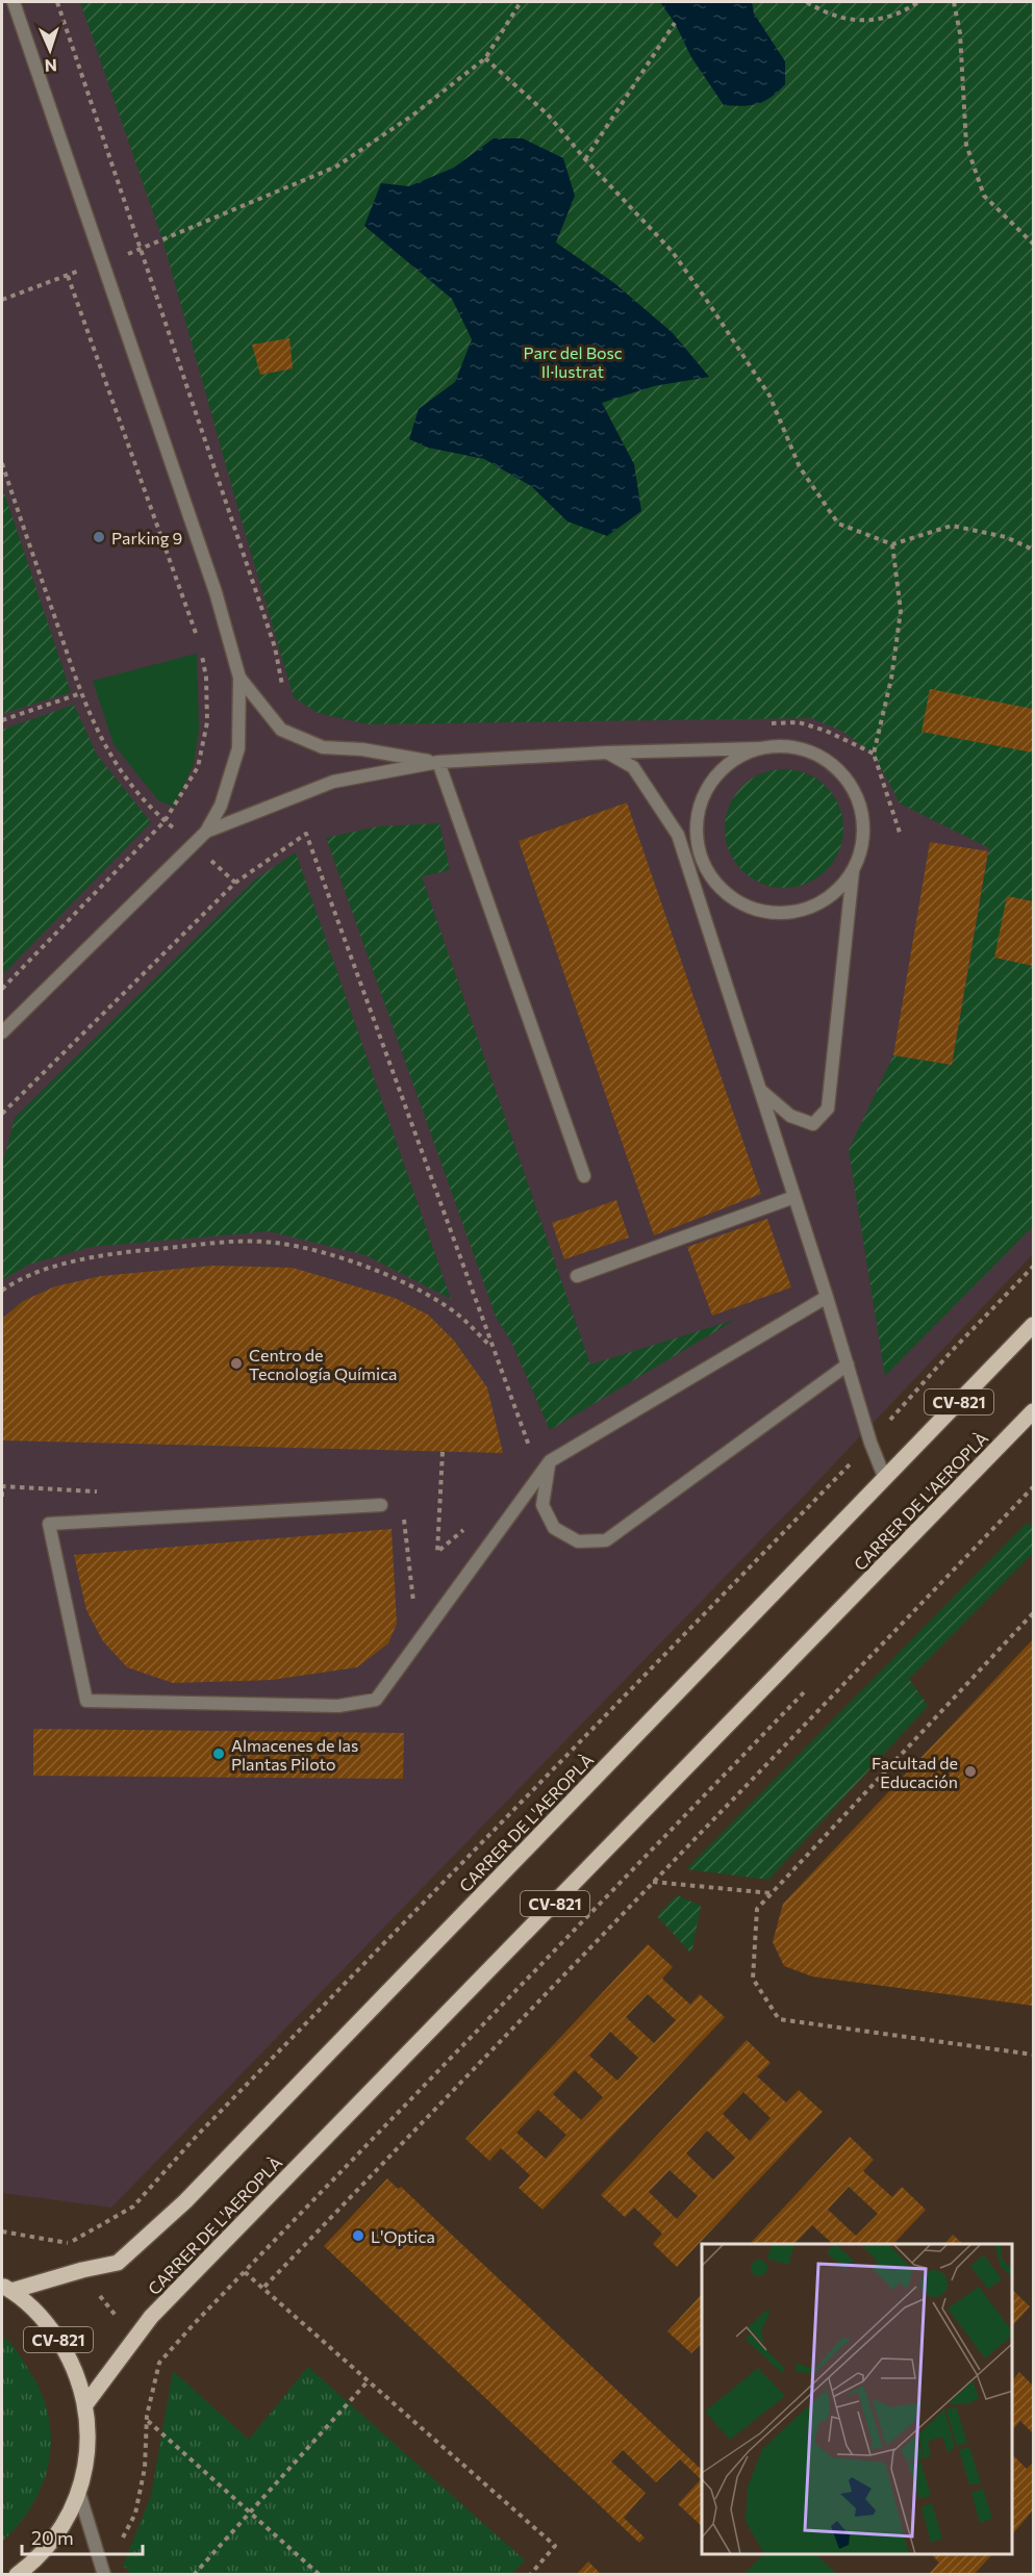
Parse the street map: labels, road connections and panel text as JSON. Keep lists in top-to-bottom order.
{
  "streets": {
    "main road": ["CV-821", "CARRER DE L'AEROPLÀ"]
  },
  "crossings": [
    ["CV-821", "CARRER DE L'AEROPLÀ"]
  ],
  "parks": ["Parc del Bosc Il·lustrat"],
  "places": [
    "Parking 9",
    "Centro de Tecnología Química",
    "Almacenes de las Plantas Piloto",
    "Facultad de Educación",
    "L'Optica"
  ],
  "scale_bar": "20 m",
  "north": "bottom"
}
